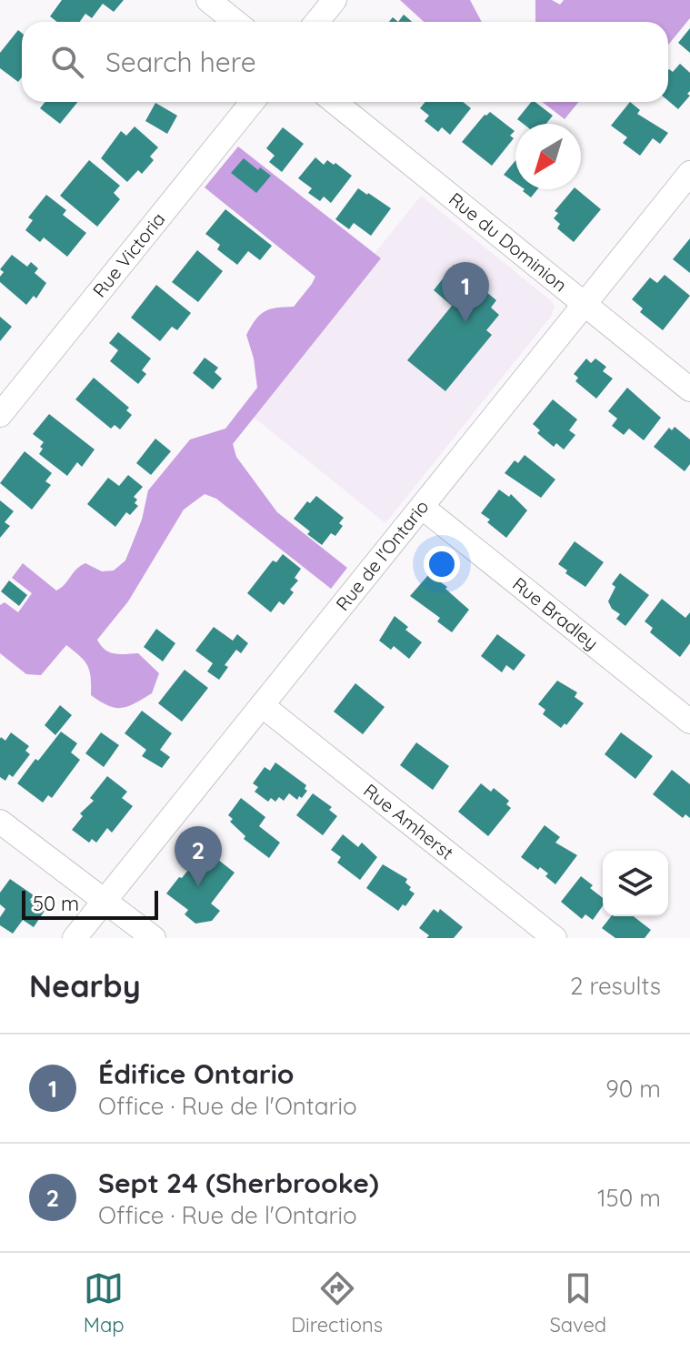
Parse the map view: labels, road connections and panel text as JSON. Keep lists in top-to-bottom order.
{
  "streets": {
    "street": [
      "Rue du Dominion",
      "Rue Victoria",
      "Rue de l'Ontario",
      "Rue Bradley",
      "Rue Amherst"
    ]
  },
  "crossings": [
    ["Rue du Dominion", "Rue de l'Ontario"],
    ["Rue de l'Ontario", "Rue Bradley"],
    ["Rue de l'Ontario", "Rue Amherst"]
  ],
  "scale_bar": "50 m",
  "north": "bottom left",
  "page": {
    "search": "Search here",
    "pins": ["1", "2"],
    "scale": "50 m",
    "heading": ["Nearby", "2 results"],
    "list": [
      {
        "mark": "1",
        "name": "Édifice Ontario",
        "note": "Office · Rue de l'Ontario",
        "value": "90 m"
      },
      {
        "mark": "2",
        "name": "Sept 24 (Sherbrooke)",
        "note": "Office · Rue de l'Ontario",
        "value": "150 m"
      }
    ],
    "nav": ["Map", "Directions", "Saved"]
  }
}
